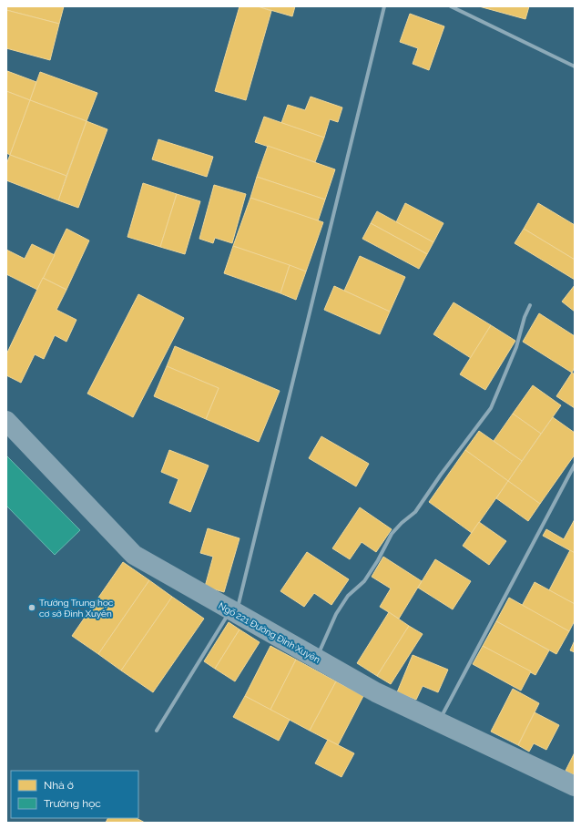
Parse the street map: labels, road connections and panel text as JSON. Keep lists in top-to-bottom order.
{
  "streets": {
    "street": ["Ngõ 221 Đường Đình Xuyên"]
  },
  "places": ["Trường Trung học cơ sở Đình Xuyên"],
  "legend": ["Nhà ở", "Trường học"]
}
